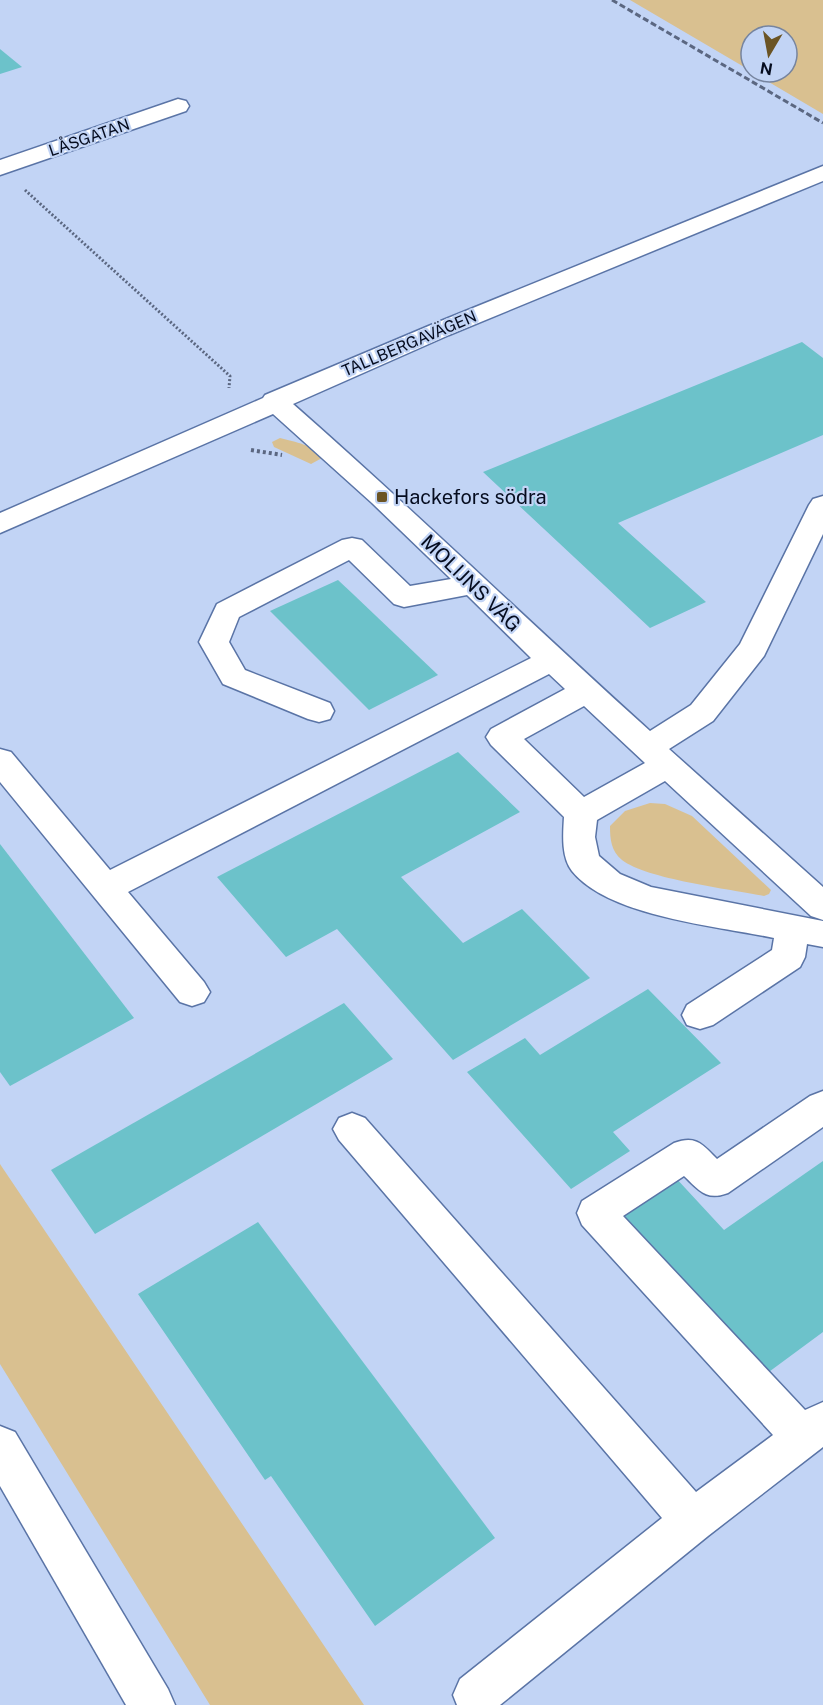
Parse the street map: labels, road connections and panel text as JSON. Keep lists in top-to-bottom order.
{
  "streets": {
    "street": ["LÅSGATAN", "TALLBERGAVÄGEN", "MOLIJNS VÄG"]
  },
  "crossings": [
    ["TALLBERGAVÄGEN", "MOLIJNS VÄG"]
  ],
  "places": {
    "transit": ["Hackefors södra"]
  },
  "north": "bottom"
}
